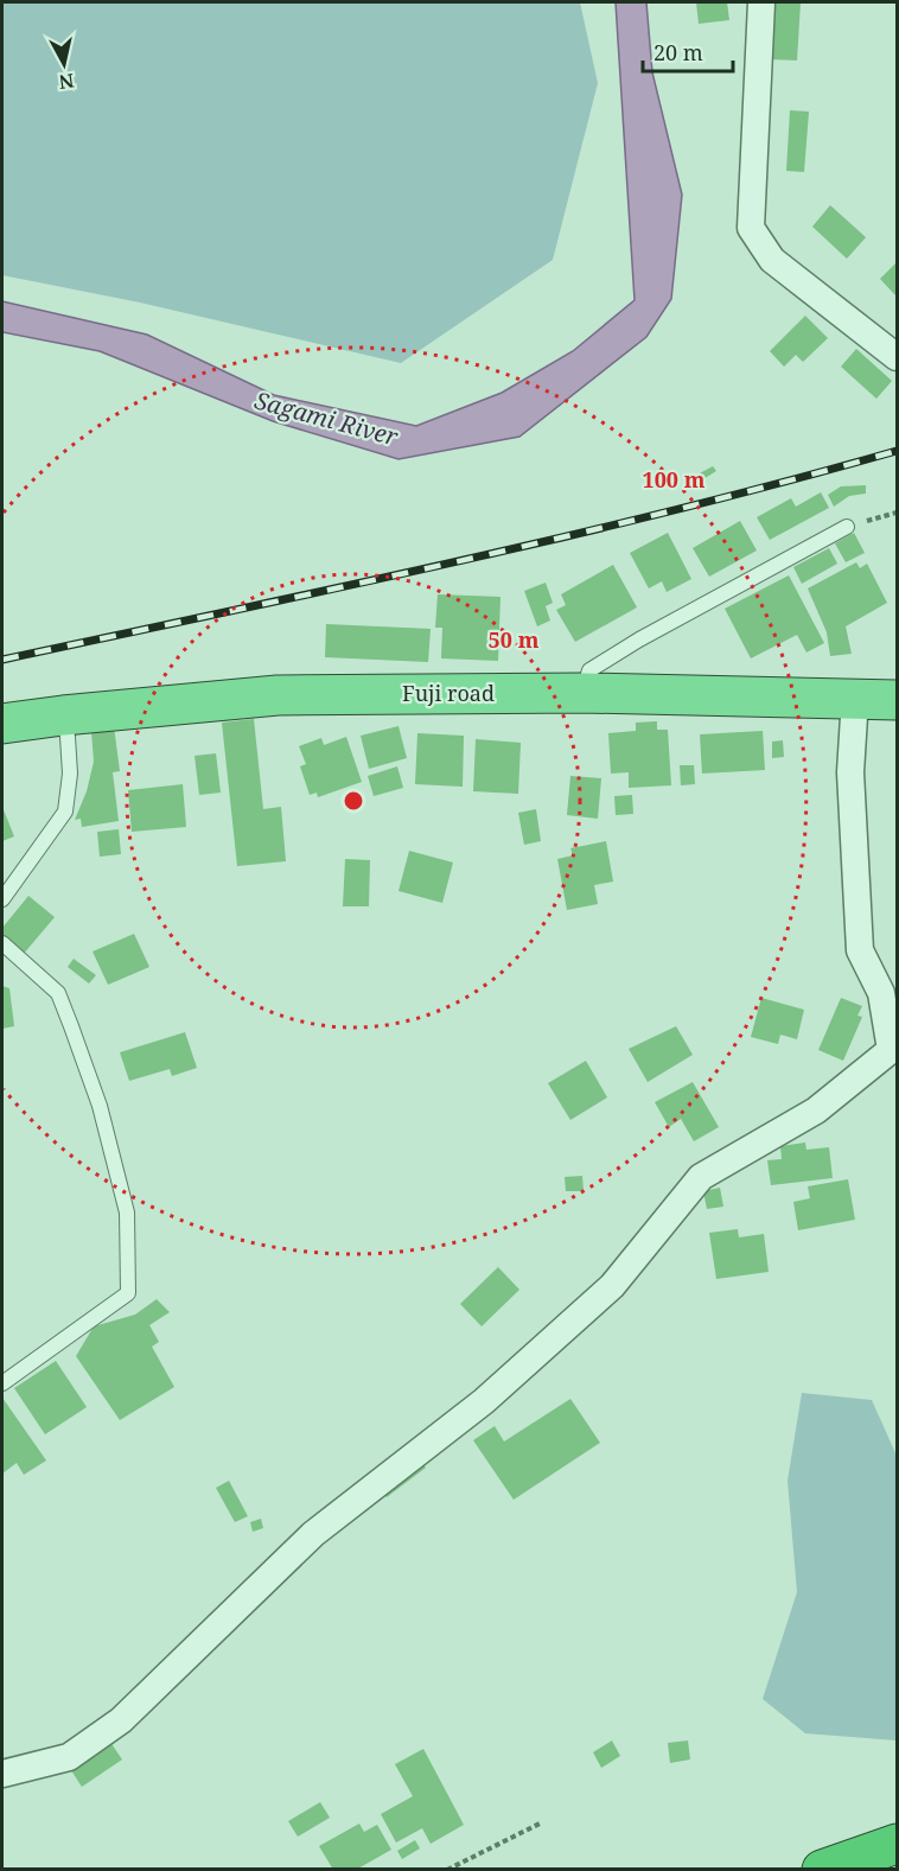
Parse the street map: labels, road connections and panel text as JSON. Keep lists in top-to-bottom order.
{
  "streets": {
    "highway": ["Fuji road"]
  },
  "water": ["Sagami River"],
  "scale_bar": "20 m",
  "north": "bottom",
  "rings": ["100 m", "50 m"]
}
